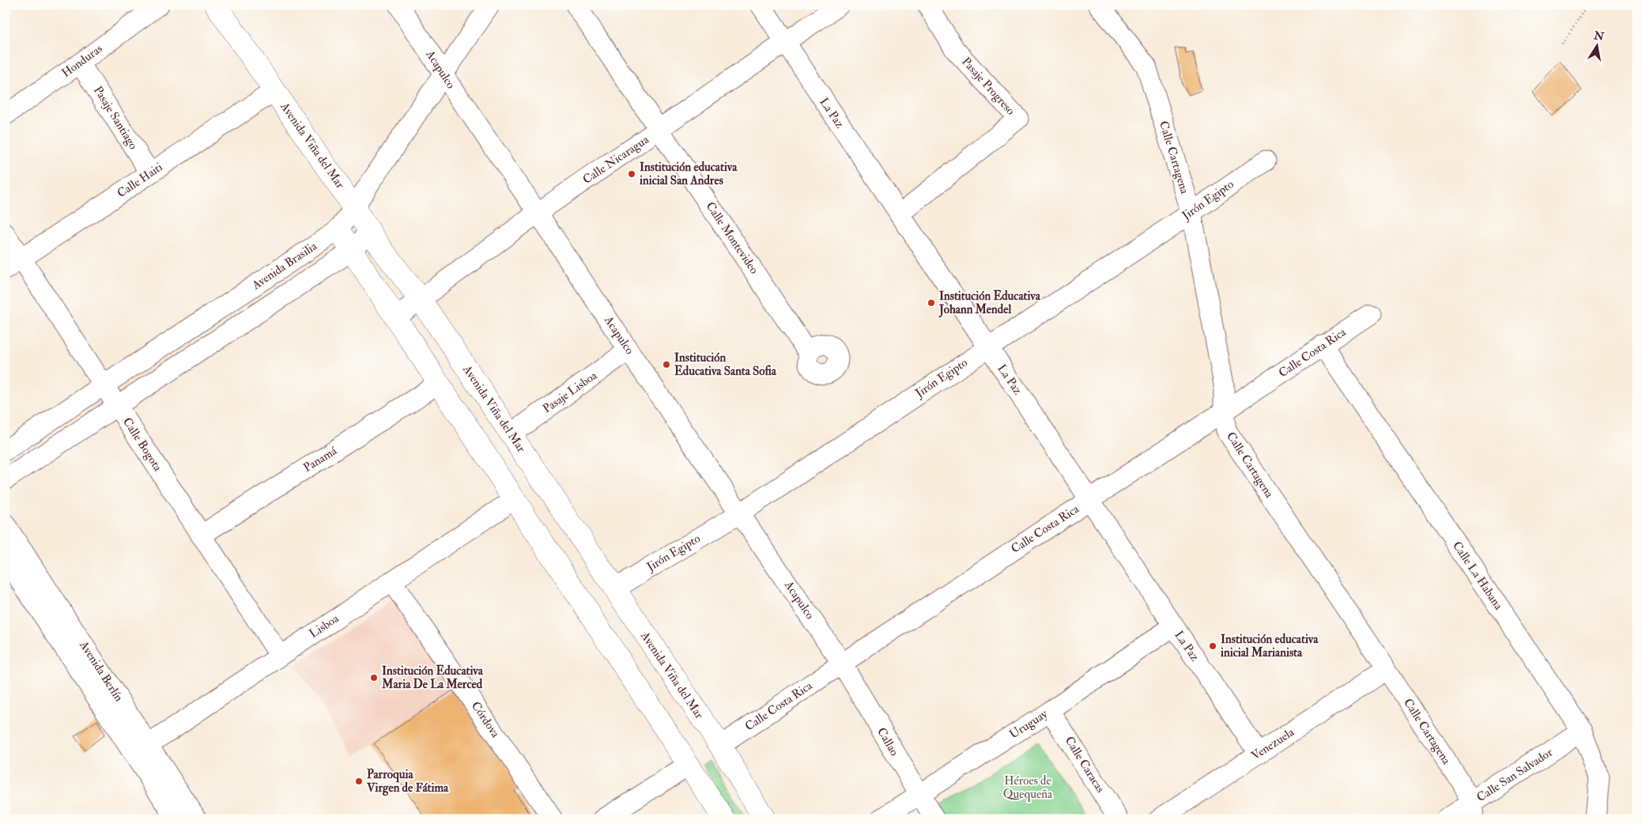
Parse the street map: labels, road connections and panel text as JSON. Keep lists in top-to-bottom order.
{
  "streets": {
    "main road": ["Avenida Viña del Mar"],
    "street": [
      "Honduras",
      "Acapulco",
      "Pasaje Progreso",
      "La Paz",
      "Pasaje Santiago",
      "Calle Cartagena",
      "Calle Nicaragua",
      "Calle Haiti",
      "Jirón Egipto",
      "Calle Montevideo",
      "Avenida Brasilia",
      "Calle Costa Rica",
      "Pasaje Lisboa",
      "Calle Bogota",
      "Panamá",
      "Calle La Habana",
      "Lisboa",
      "Avenida Berlín",
      "Córdova",
      "Uruguay",
      "Callao",
      "Venezuela",
      "Calle Caracas",
      "Calle San Salvador"
    ]
  },
  "crossings": [
    ["Honduras", "Pasaje Santiago"],
    ["Acapulco", "Calle Nicaragua"],
    ["Acapulco", "Jirón Egipto"],
    ["Acapulco", "Avenida Brasilia"],
    ["Acapulco", "Calle Costa Rica"],
    ["Acapulco", "Pasaje Lisboa"],
    ["Acapulco", "Callao"],
    ["Pasaje Progreso", "La Paz"],
    ["La Paz", "Calle Nicaragua"],
    ["La Paz", "Jirón Egipto"],
    ["La Paz", "Calle Costa Rica"],
    ["La Paz", "Uruguay"],
    ["La Paz", "Venezuela"],
    ["Pasaje Santiago", "Calle Haiti"],
    ["Avenida Viña del Mar", "Calle Nicaragua"],
    ["Avenida Viña del Mar", "Calle Haiti"],
    ["Avenida Viña del Mar", "Jirón Egipto"],
    ["Avenida Viña del Mar", "Avenida Brasilia"],
    ["Avenida Viña del Mar", "Calle Costa Rica"],
    ["Avenida Viña del Mar", "Pasaje Lisboa"],
    ["Calle Cartagena", "Jirón Egipto"],
    ["Calle Cartagena", "Calle Costa Rica"],
    ["Calle Cartagena", "Venezuela"],
    ["Calle Cartagena", "Calle San Salvador"],
    ["Calle Nicaragua", "Calle Montevideo"],
    ["Calle Haiti", "Calle Bogota"],
    ["Avenida Brasilia", "Calle Bogota"],
    ["Calle Costa Rica", "Calle La Habana"],
    ["Calle Costa Rica", "Callao"],
    ["Calle Bogota", "Panamá"],
    ["Calle Bogota", "Lisboa"],
    ["Calle La Habana", "Calle San Salvador"],
    ["Lisboa", "Avenida Berlín"],
    ["Lisboa", "Córdova"],
    ["Uruguay", "Callao"],
    ["Uruguay", "Calle Caracas"]
  ],
  "parks": ["Héroes de Quequeña"],
  "places": [
    "Institución educativa inicial San Andres",
    "Institución Educativa Johann Mendel",
    "Institución Educativa Santa Sofia",
    "Institución educativa inicial Marianista",
    "Institución Educativa Maria De La Merced",
    "Parroquia Virgen de Fátima"
  ],
  "north": "top"
}
